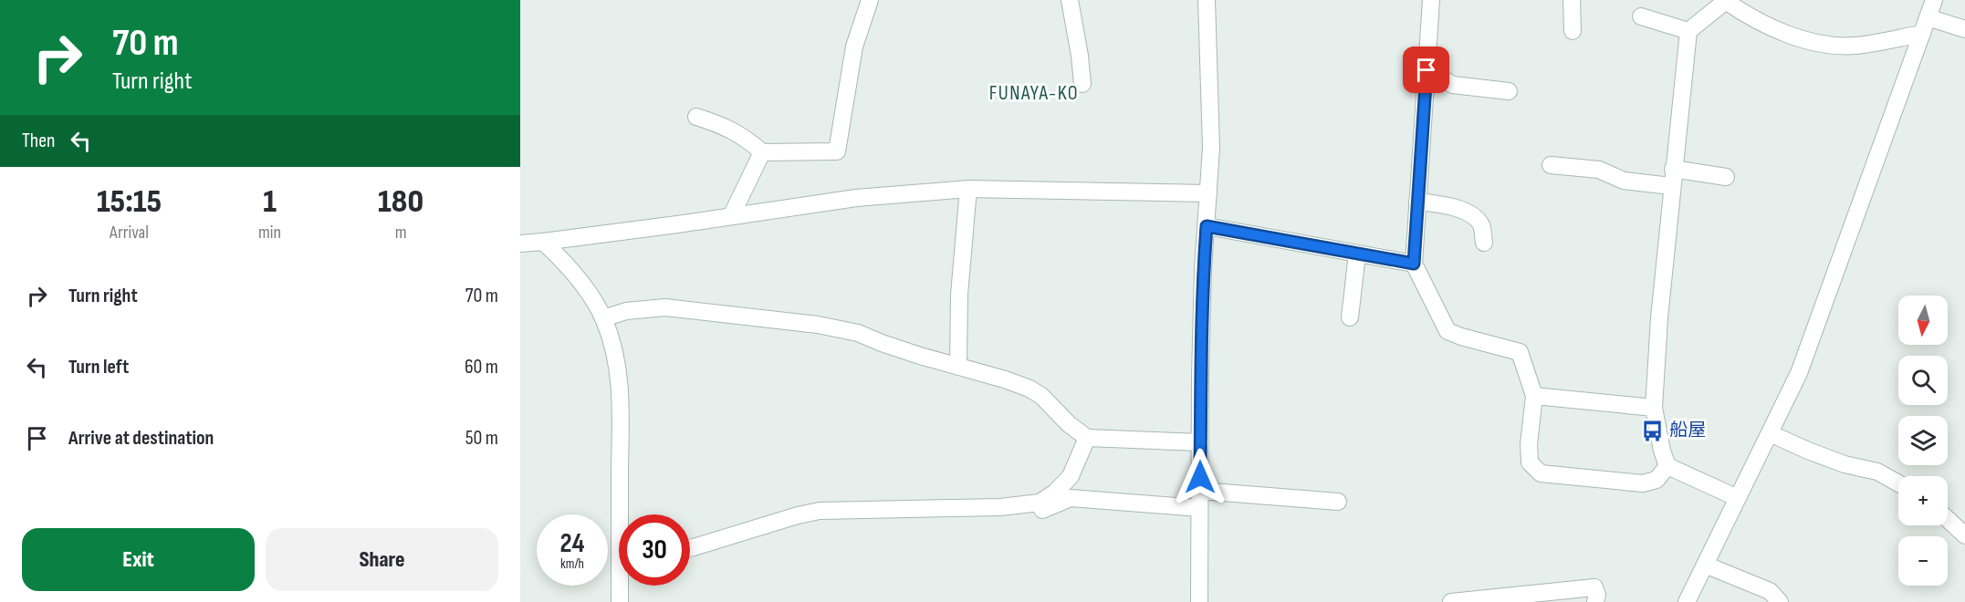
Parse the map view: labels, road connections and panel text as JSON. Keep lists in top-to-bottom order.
{
  "districts": ["FUNAYA-KO"],
  "places": {
    "bus stop": ["船屋"]
  },
  "north": "bottom",
  "page": {
    "turn": ["70 m", "Turn right"],
    "then": "Then",
    "eta": [
      "15:15",
      "Arrival",
      "1",
      "min",
      "180",
      "m"
    ],
    "list": [
      {
        "name": "Turn right",
        "value": "70 m"
      },
      {
        "name": "Turn left",
        "value": "60 m"
      },
      {
        "name": "Arrive at destination",
        "value": "50 m"
      }
    ],
    "map_buttons": ["+", "−"],
    "speed": "24 km/h",
    "limit": "30",
    "buttons": ["Exit", "Share"]
  }
}
